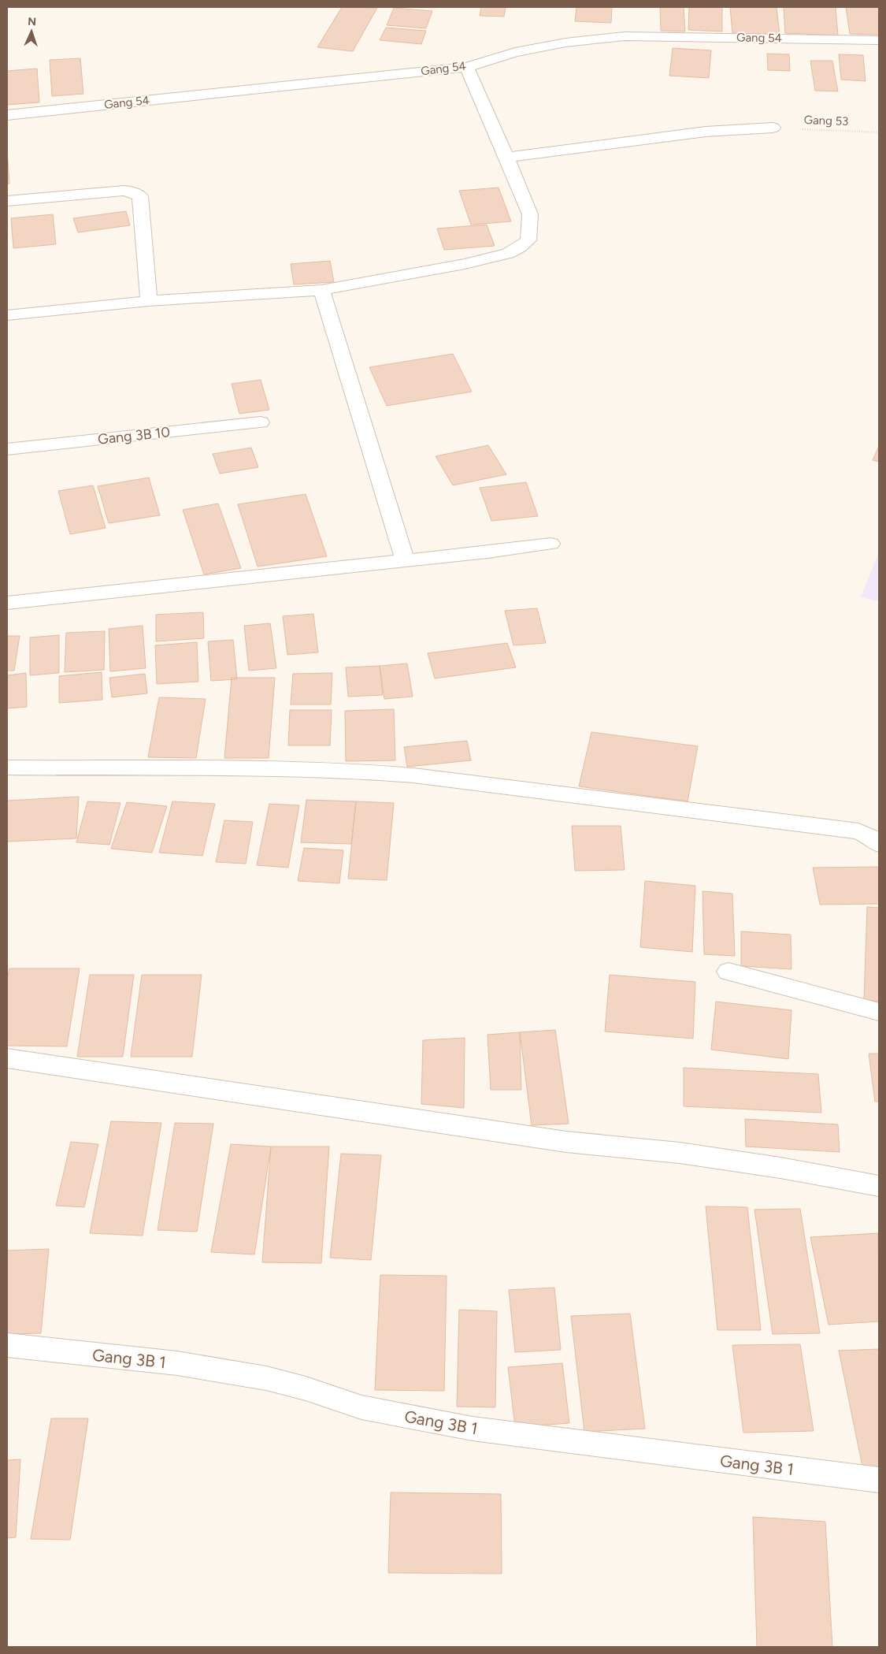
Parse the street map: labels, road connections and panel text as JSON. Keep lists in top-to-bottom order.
{
  "streets": {
    "street": ["Gang 54", "Gang 3B 10", "Gang 3B 1"],
    "path": ["Gang 53"]
  },
  "north": "top"
}
